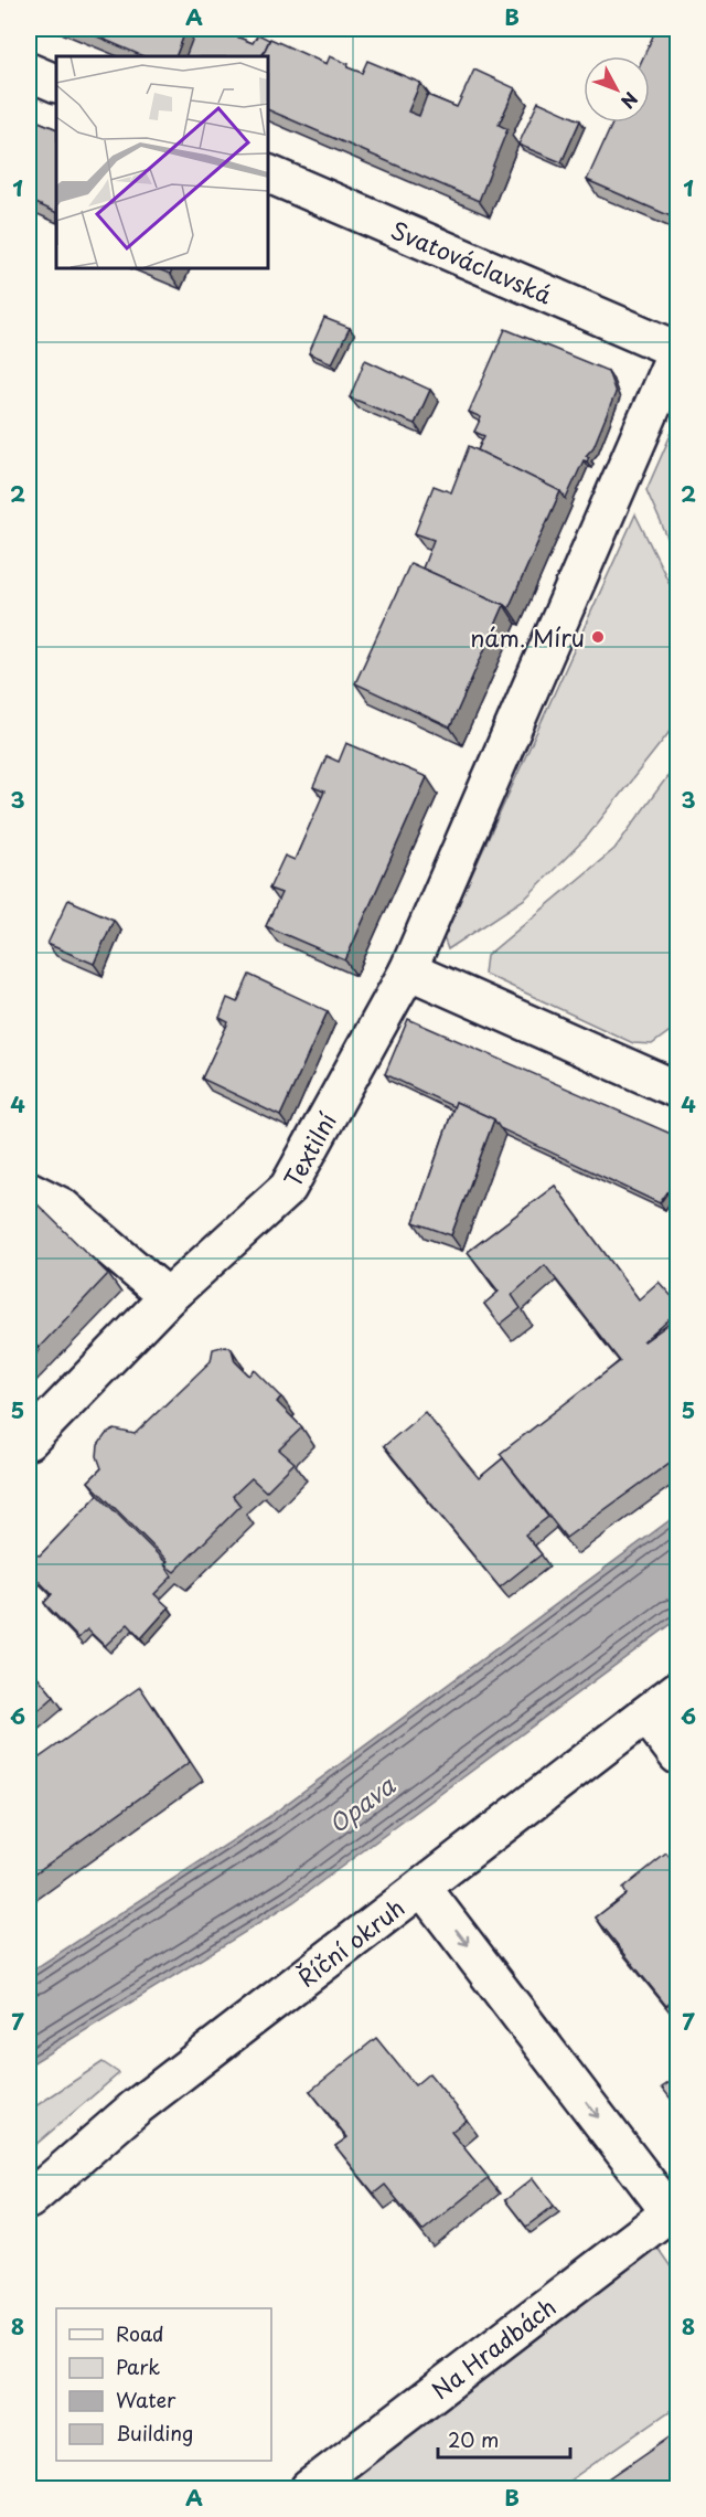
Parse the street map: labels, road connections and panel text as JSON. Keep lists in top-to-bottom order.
{
  "streets": {
    "street": [
      "Svatováclavská",
      "Textilní",
      "Říční okruh",
      "Na Hradbách"
    ]
  },
  "water": ["Opava"],
  "places": ["nám. Míru"],
  "legend": [
    "Road",
    "Park",
    "Water",
    "Building"
  ],
  "scale_bar": "20 m",
  "north": "bottom right",
  "grid": {
    "columns": ["A", "B"],
    "rows": [
      "1",
      "2",
      "3",
      "4",
      "5",
      "6",
      "7",
      "8"
    ]
  }
}
